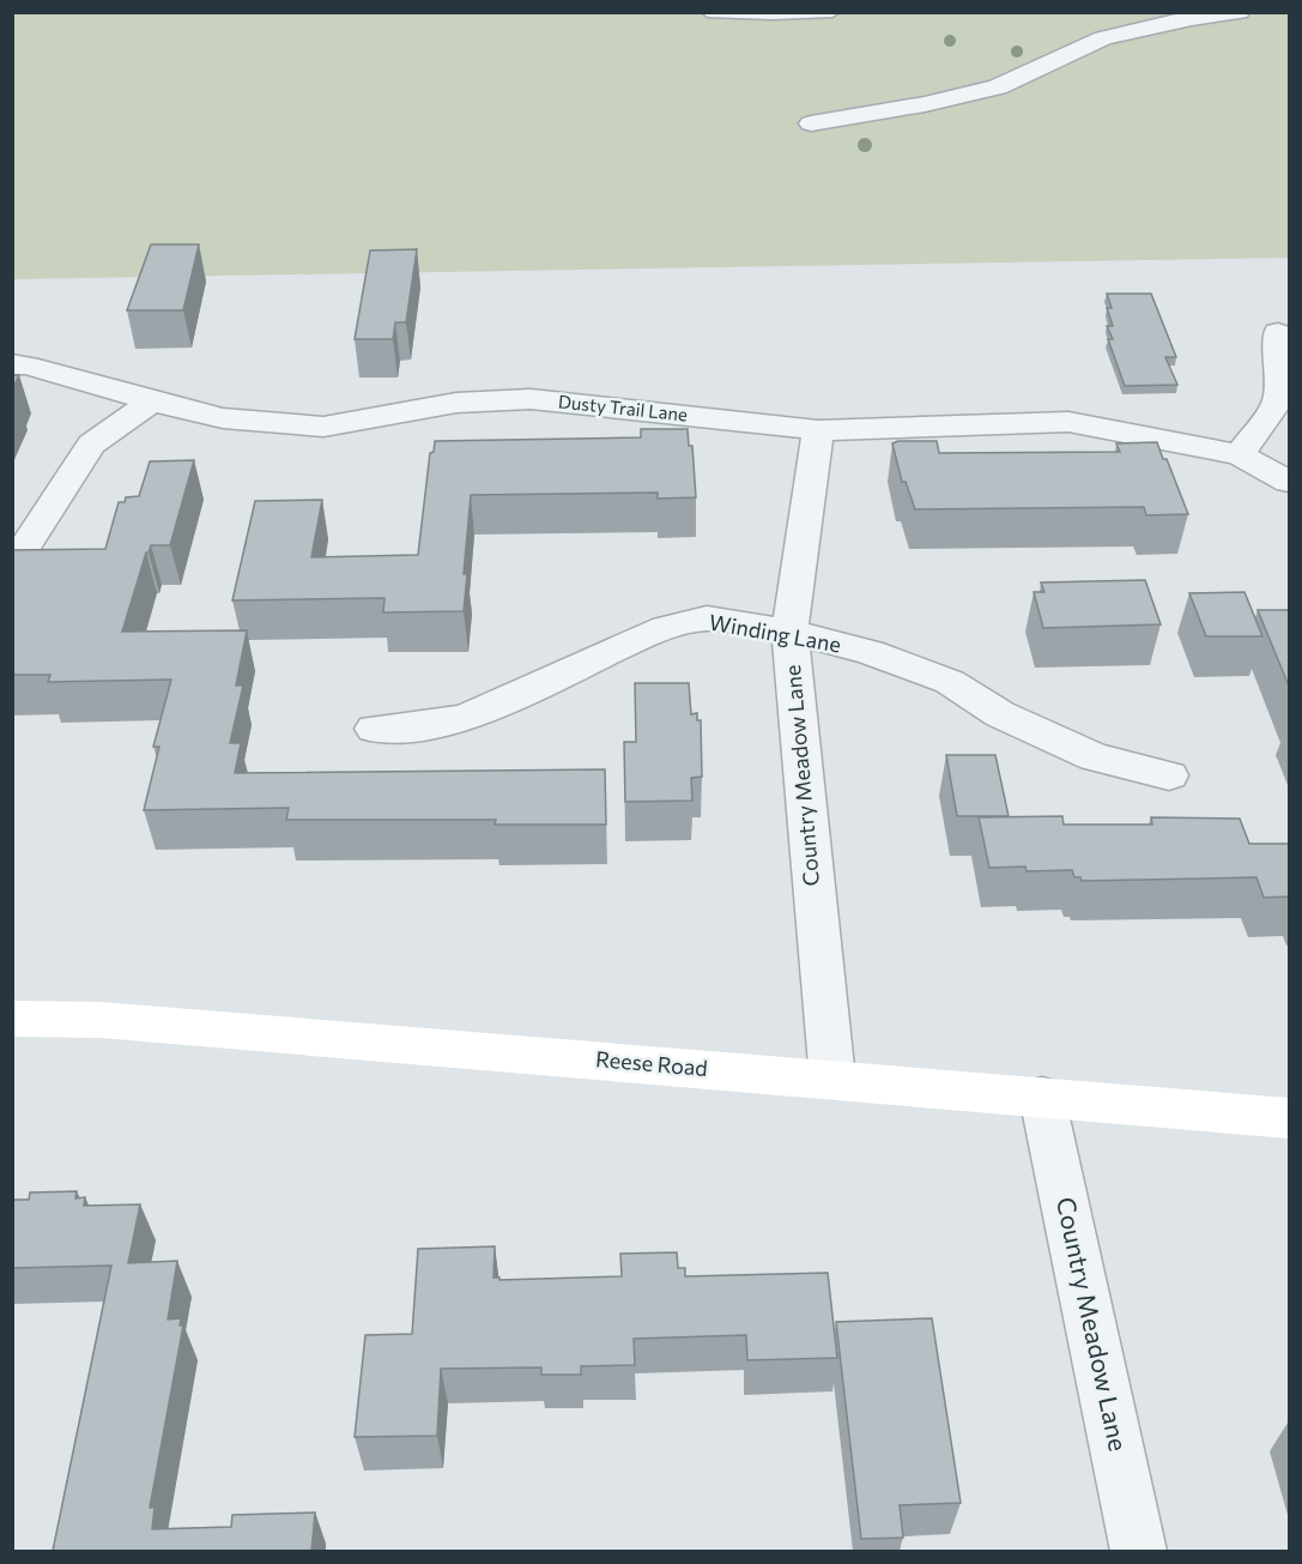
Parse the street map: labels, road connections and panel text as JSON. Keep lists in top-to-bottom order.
{
  "streets": {
    "main road": ["Reese Road"],
    "street": ["Dusty Trail Lane", "Winding Lane", "Country Meadow Lane"]
  },
  "crossings": [
    ["Dusty Trail Lane", "Country Meadow Lane"],
    ["Winding Lane", "Country Meadow Lane"],
    ["Country Meadow Lane", "Reese Road"]
  ]
}
